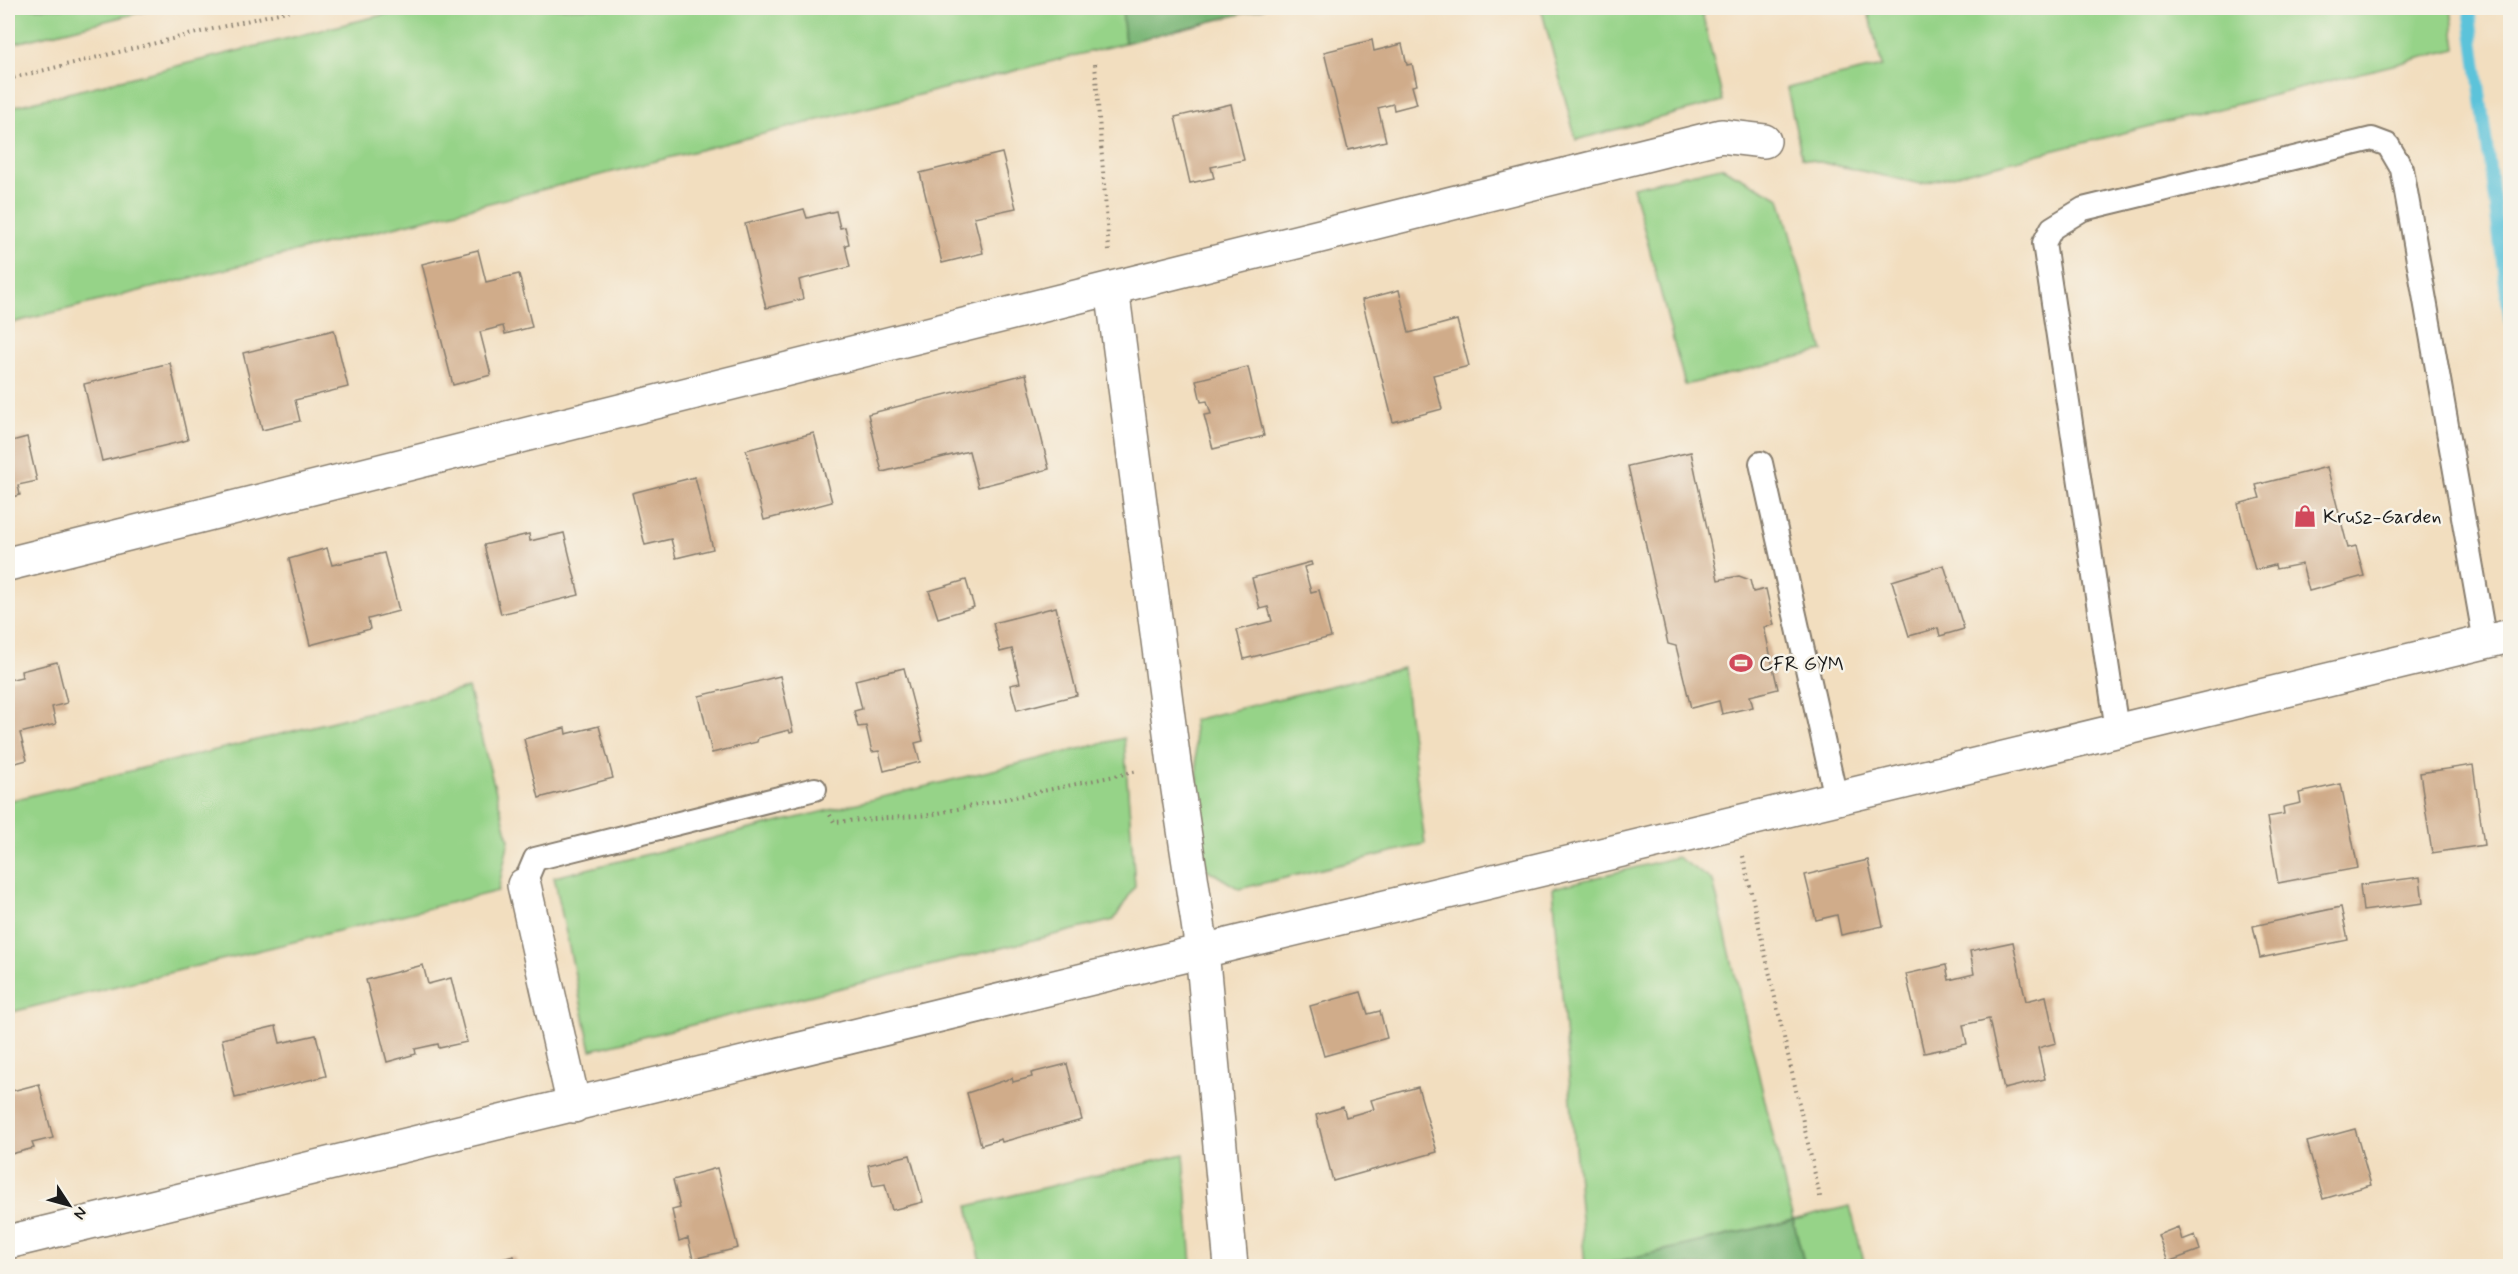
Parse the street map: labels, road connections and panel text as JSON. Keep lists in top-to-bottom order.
{
  "places": {
    "shop": ["Krusz-Garden"],
    "sports": ["CFR GYM"]
  },
  "north": "bottom right"
}
